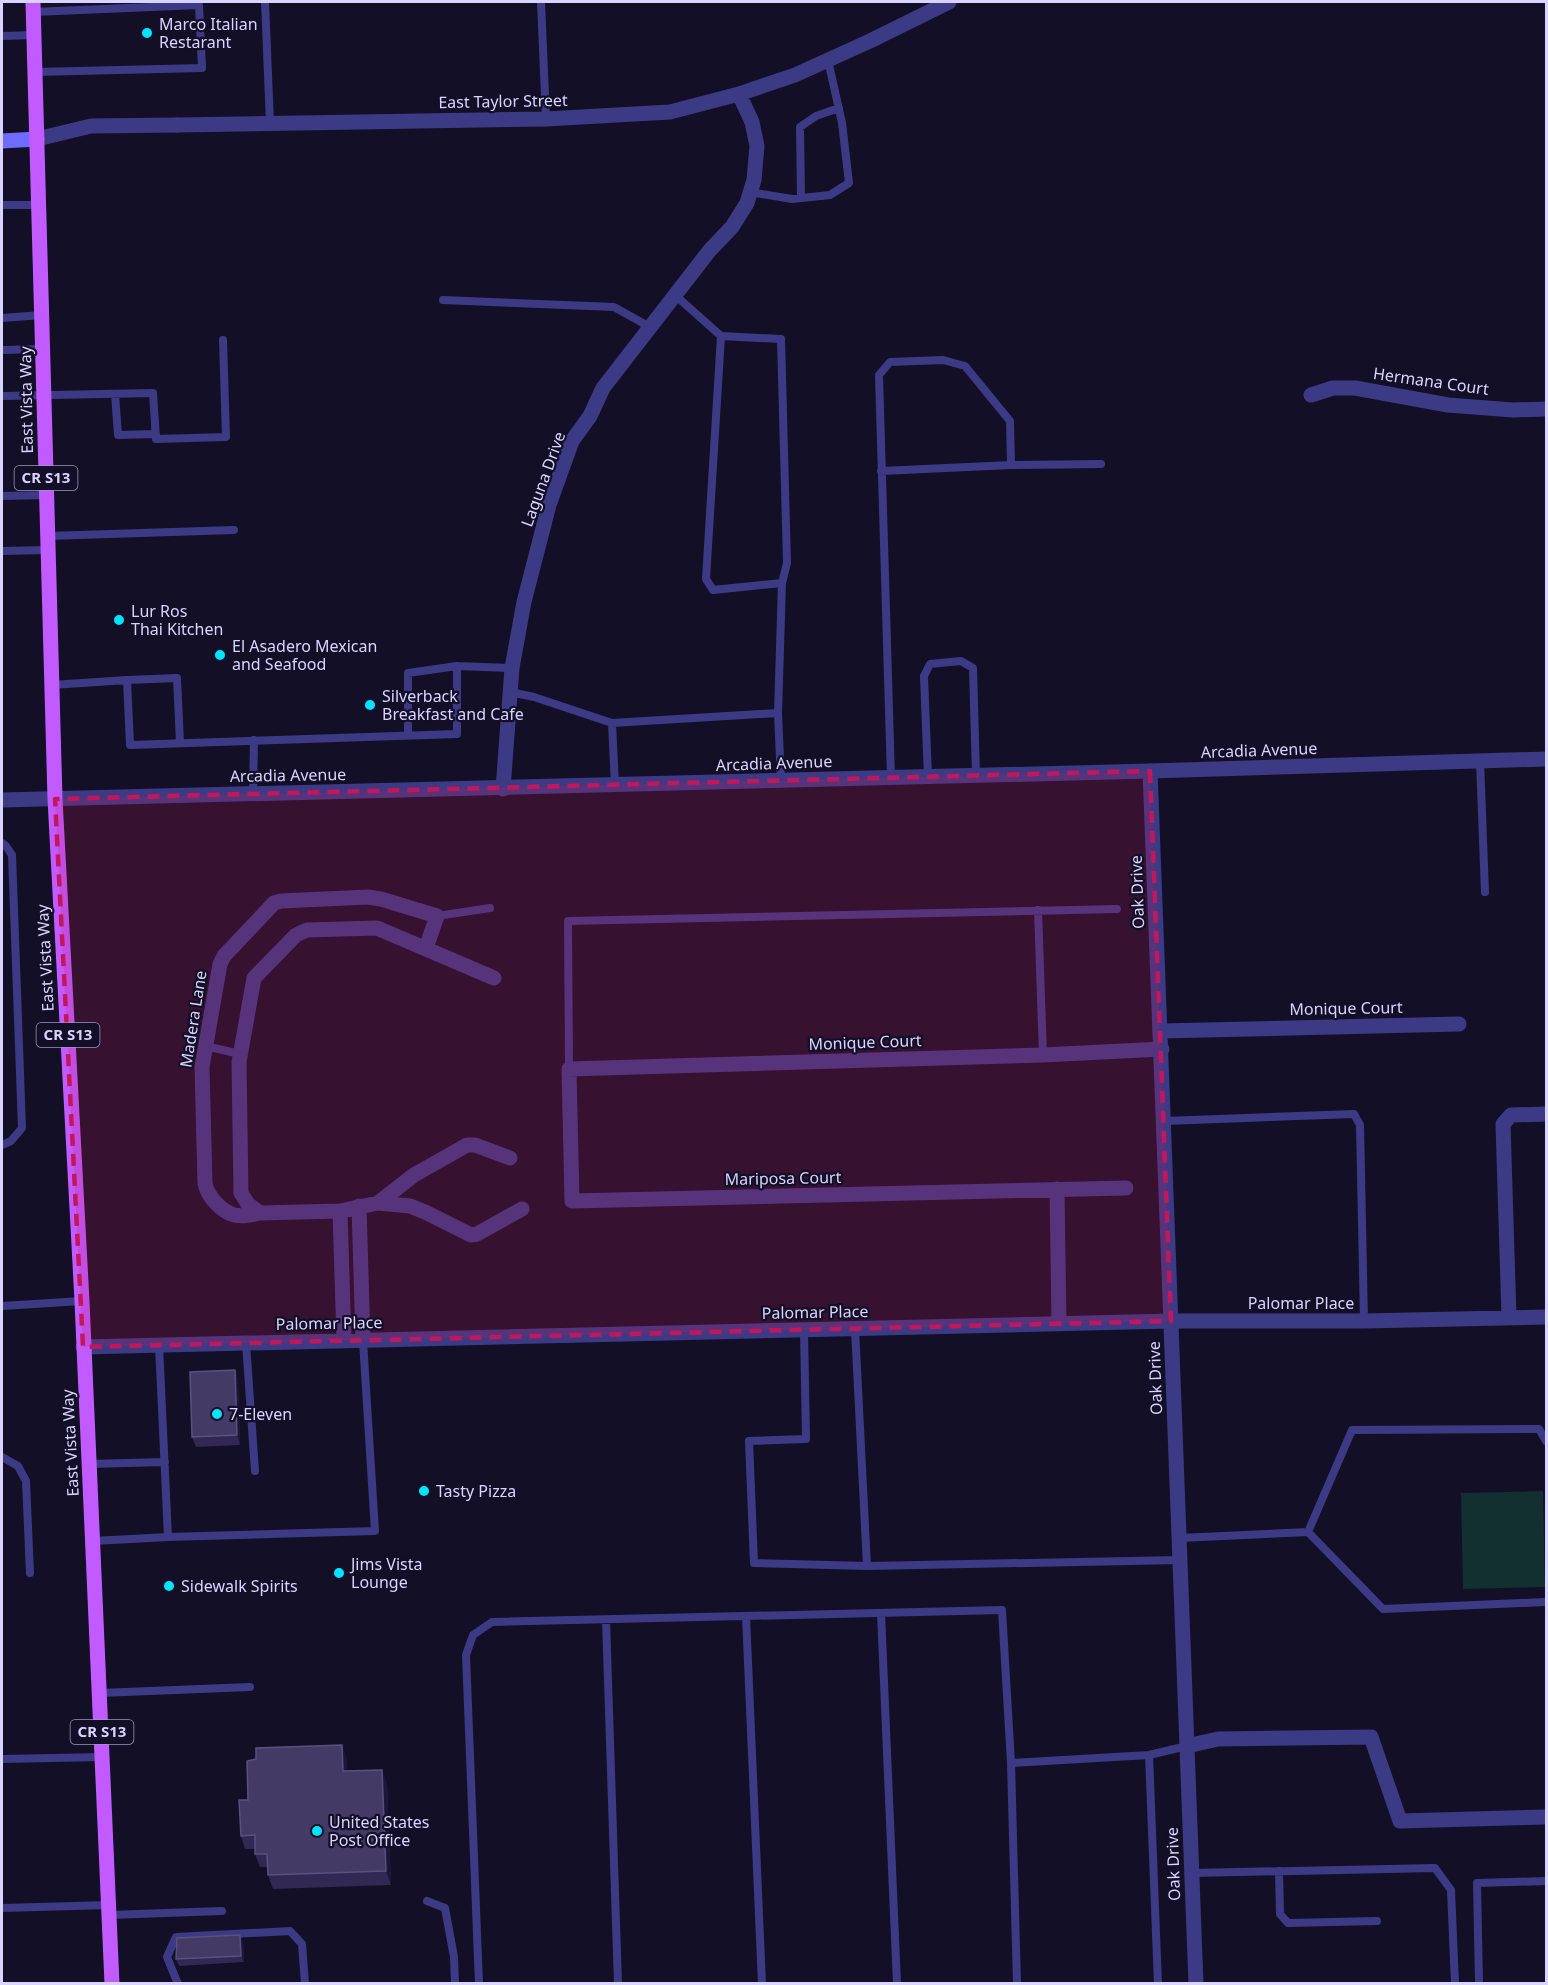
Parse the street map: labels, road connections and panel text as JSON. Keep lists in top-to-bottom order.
{
  "streets": {
    "main road": ["East Vista Way", "CR S13"],
    "street": [
      "East Taylor Street",
      "Hermana Court",
      "Laguna Drive",
      "Arcadia Avenue",
      "Oak Drive",
      "Monique Court",
      "Madera Lane",
      "Mariposa Court",
      "Palomar Place"
    ]
  },
  "crossings": [
    ["East Taylor Street", "East Vista Way"],
    ["East Taylor Street", "Laguna Drive"],
    ["East Vista Way", "Arcadia Avenue"],
    ["East Vista Way", "Palomar Place"],
    ["Laguna Drive", "Arcadia Avenue"],
    ["Arcadia Avenue", "Oak Drive"],
    ["Oak Drive", "Monique Court"],
    ["Oak Drive", "Palomar Place"],
    ["Monique Court", "Mariposa Court"]
  ],
  "places": [
    "Marco Italian Restarant",
    "Lur Ros Thai Kitchen",
    "El Asadero Mexican and Seafood",
    "Silverback Breakfast and Cafe",
    "7-Eleven",
    "Tasty Pizza",
    "Jims Vista Lounge",
    "Sidewalk Spirits",
    "United States Post Office"
  ]
}
